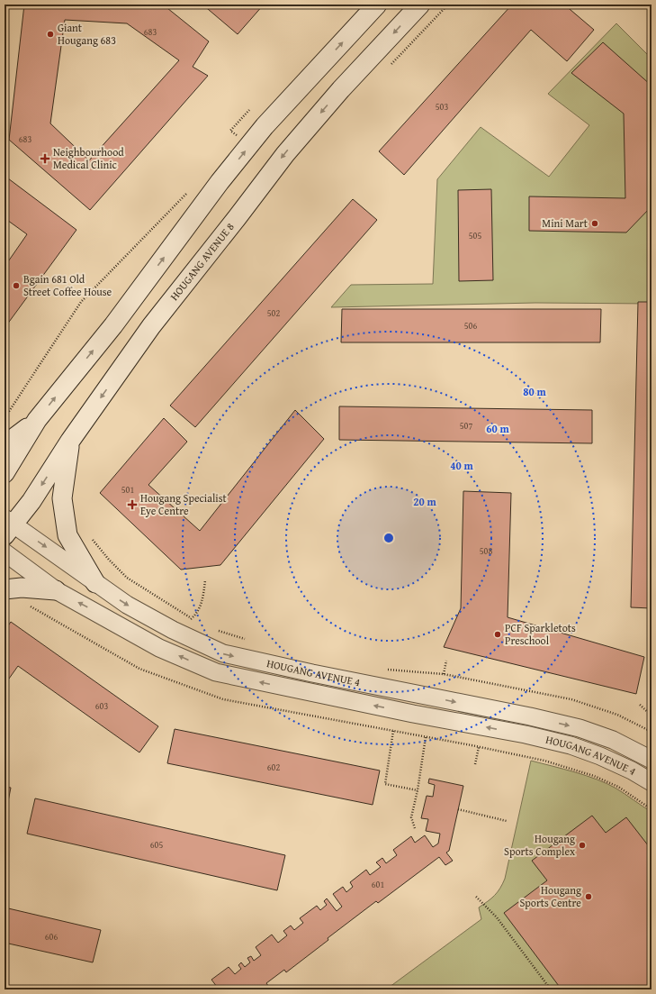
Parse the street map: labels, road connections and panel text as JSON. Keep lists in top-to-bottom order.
{
  "streets": {
    "main road": ["HOUGANG AVENUE 8"],
    "street": ["HOUGANG AVENUE 4"]
  },
  "crossings": [
    ["HOUGANG AVENUE 8", "HOUGANG AVENUE 4"]
  ],
  "places": {
    "other": [
      "Giant Hougang 683",
      "Mini Mart",
      "Bgain 681 Old Street Coffee House",
      "PCF Sparkletots Preschool",
      "Hougang Sports Complex",
      "Hougang Sports Centre"
    ],
    "health": ["Neighbourhood Medical Clinic", "Hougang Specialist Eye Centre"]
  },
  "house_numbers": [
    "683",
    "503",
    "683",
    "505",
    "502",
    "506",
    "507",
    "501",
    "508",
    "603",
    "602",
    "605",
    "601",
    "606"
  ],
  "rings": [
    "80 m",
    "60 m",
    "40 m",
    "20 m"
  ]
}
